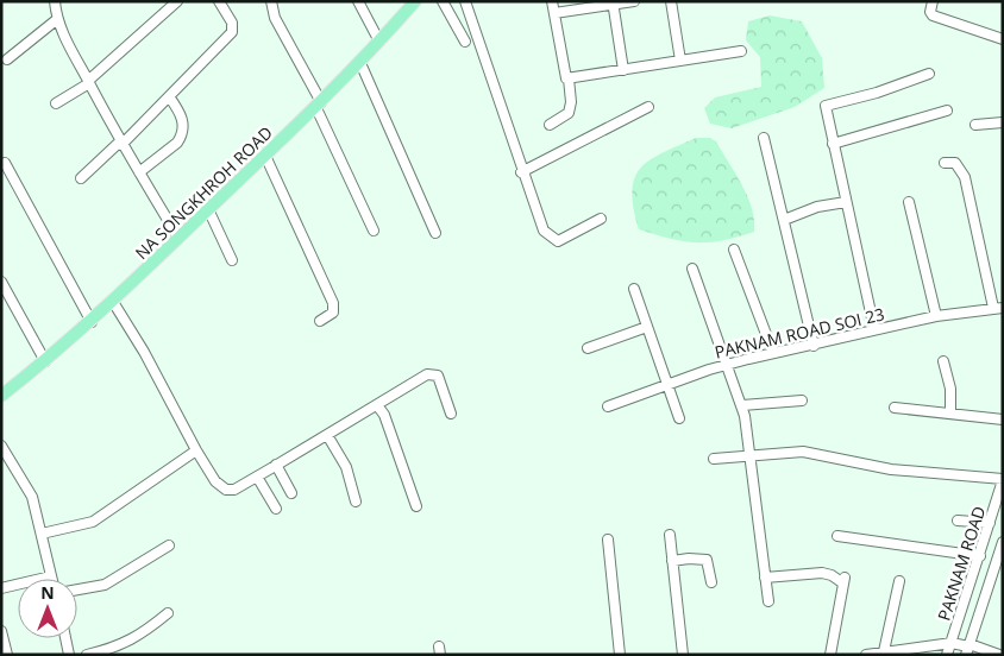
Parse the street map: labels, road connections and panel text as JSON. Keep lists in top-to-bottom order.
{
  "streets": {
    "main road": ["NA SONGKHROH ROAD"],
    "street": ["PAKNAM ROAD SOI 23", "PAKNAM ROAD"]
  },
  "north": "top"
}
